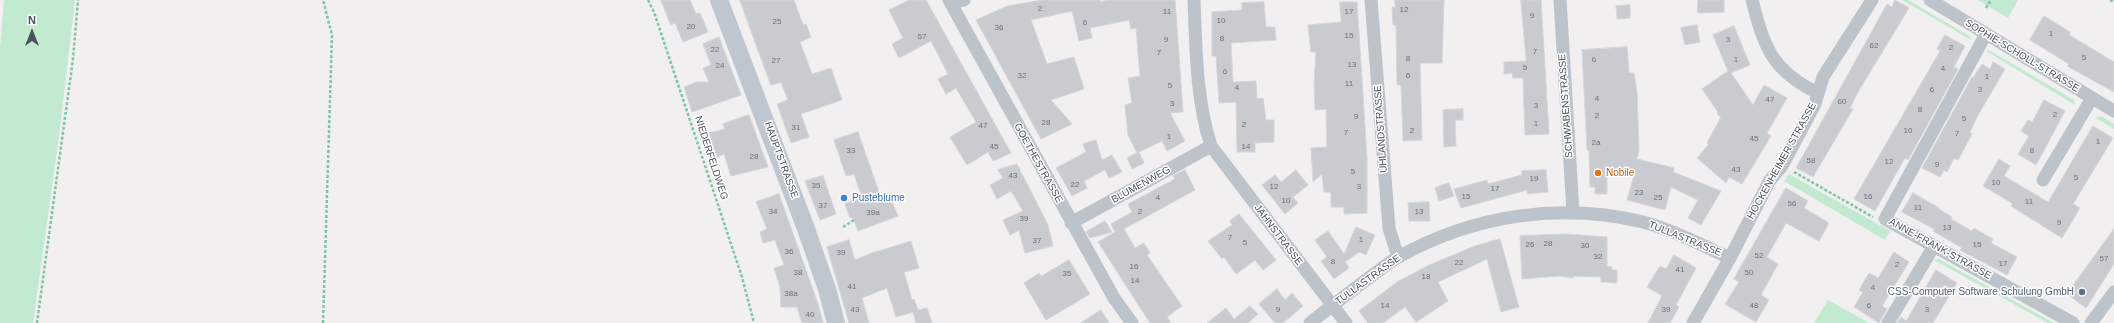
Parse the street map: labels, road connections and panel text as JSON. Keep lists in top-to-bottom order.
{
  "streets": {
    "street": [
      "SOPHIE-SCHOLL-STRASSE",
      "SCHWABENSTRASSE",
      "UHLANDSTRASSE",
      "HAUPTSTRASSE",
      "HOCKENHEIMER STRASSE",
      "GOETHESTRASSE",
      "BLUMENWEG",
      "JAHNSTRASSE",
      "TULLASTRASSE",
      "ANNE-FRANK-STRASSE"
    ],
    "path": ["NIEDERFELDWEG"]
  },
  "crossings": [
    ["SOPHIE-SCHOLL-STRASSE", "ANNE-FRANK-STRASSE"],
    ["SCHWABENSTRASSE", "TULLASTRASSE"],
    ["UHLANDSTRASSE", "TULLASTRASSE"],
    ["HOCKENHEIMER STRASSE", "TULLASTRASSE"],
    ["GOETHESTRASSE", "BLUMENWEG"],
    ["BLUMENWEG", "JAHNSTRASSE"],
    ["JAHNSTRASSE", "TULLASTRASSE"]
  ],
  "places": ["Nobile", "Pusteblume", "CSS-Computer Software Schulung GmbH"],
  "house_numbers": [
    "2",
    "12",
    "11",
    "17",
    "9",
    "10",
    "25",
    "6",
    "20",
    "36",
    "1",
    "15",
    "57",
    "8",
    "9",
    "3",
    "62",
    "2",
    "22",
    "7",
    "7",
    "5",
    "8",
    "6",
    "1",
    "27",
    "13",
    "24",
    "5",
    "4",
    "6",
    "32",
    "6",
    "1",
    "11",
    "5",
    "4",
    "6",
    "3",
    "4",
    "47",
    "60",
    "3",
    "3",
    "8",
    "2",
    "2",
    "9",
    "5",
    "28",
    "1",
    "2",
    "47",
    "31",
    "2",
    "10",
    "7",
    "7",
    "1",
    "45",
    "1",
    "2a",
    "45",
    "14",
    "33",
    "8",
    "28",
    "58",
    "12",
    "9",
    "43",
    "5",
    "43",
    "5",
    "19",
    "10",
    "22",
    "35",
    "12",
    "3",
    "17",
    "23",
    "15",
    "16",
    "4",
    "25",
    "10",
    "11",
    "56",
    "37",
    "11",
    "34",
    "2",
    "13",
    "39a",
    "39",
    "9",
    "13",
    "7",
    "1",
    "37",
    "5",
    "28",
    "26",
    "15",
    "30",
    "36",
    "39",
    "52",
    "32",
    "57",
    "8",
    "22",
    "17",
    "2",
    "16",
    "41",
    "38",
    "50",
    "35",
    "18",
    "14",
    "41",
    "4",
    "38a",
    "14",
    "48",
    "6",
    "43",
    "9",
    "39",
    "3",
    "40"
  ],
  "north": "top"
}
